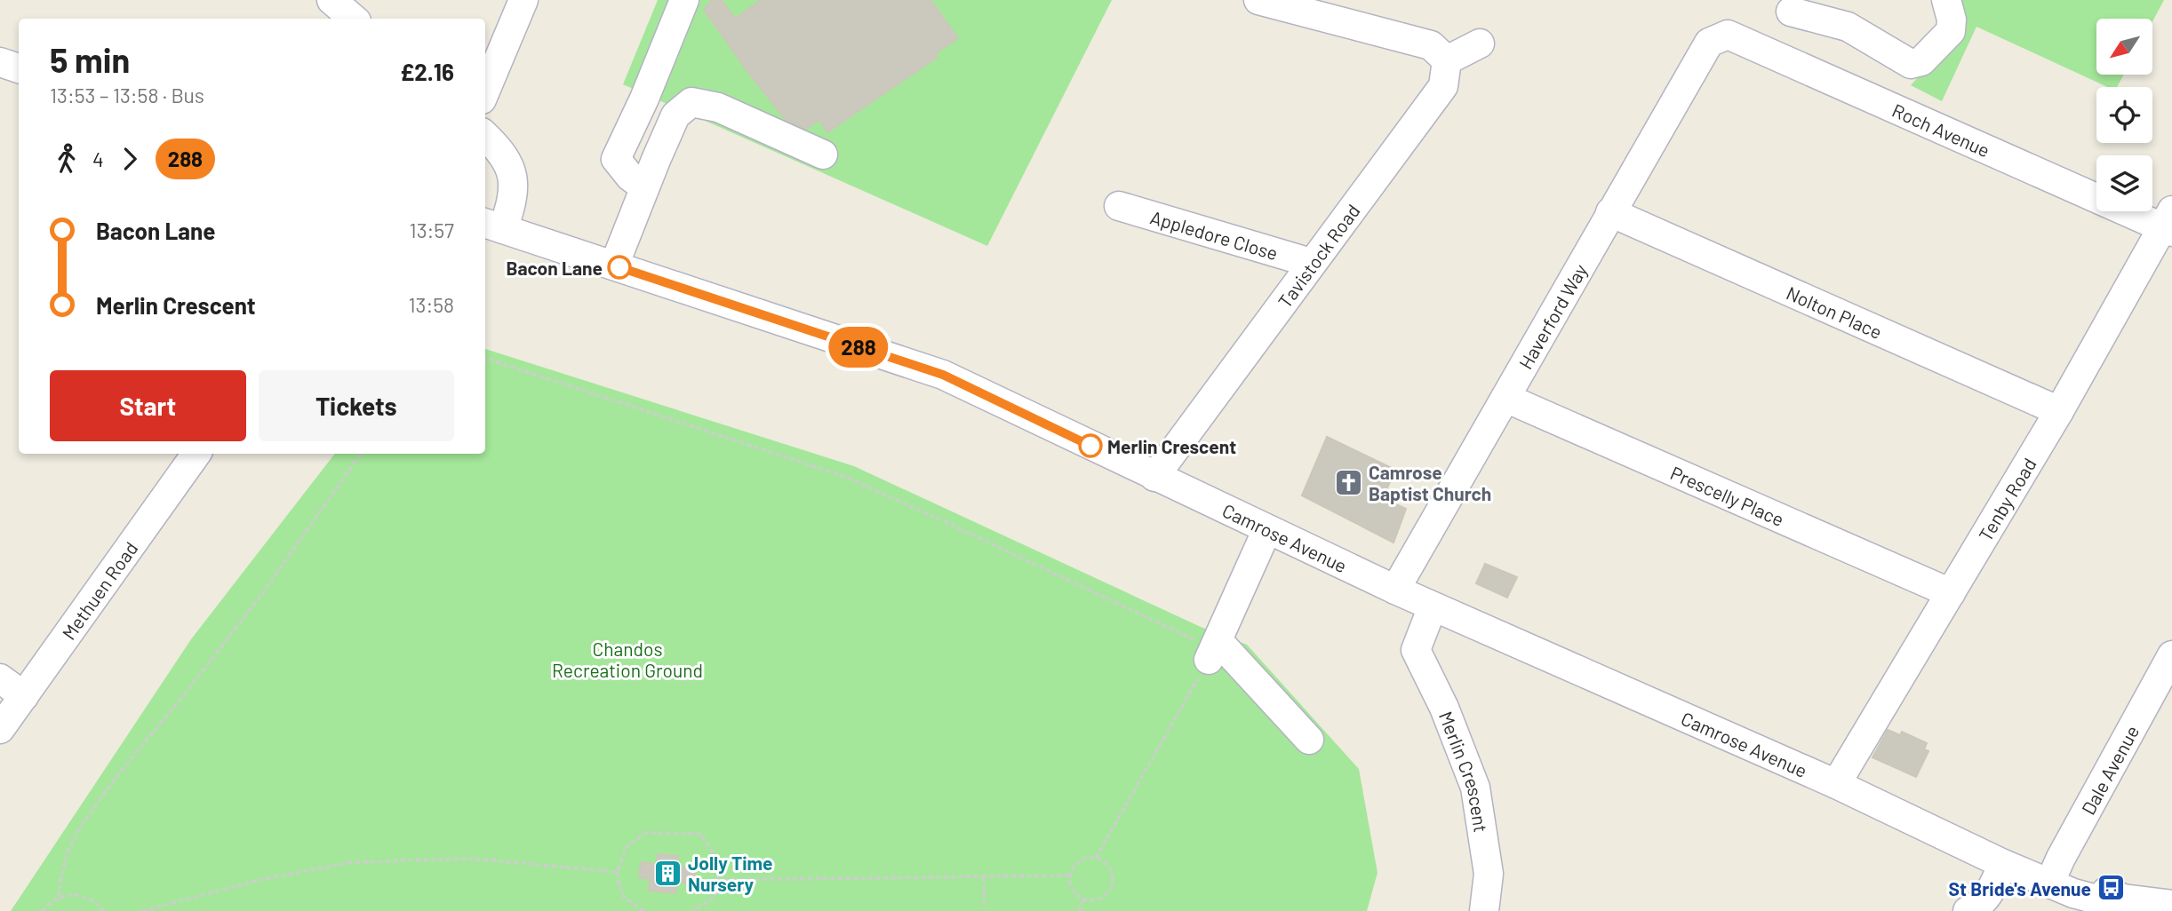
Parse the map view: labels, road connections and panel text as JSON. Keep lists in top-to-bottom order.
{
  "streets": {
    "street": [
      "Roch Avenue",
      "Appledore Close",
      "Tavistock Road",
      "Nolton Place",
      "Haverford Way",
      "Prescelly Place",
      "Tenby Road",
      "Camrose Avenue",
      "Methuen Road",
      "Dale Avenue",
      "Merlin Crescent"
    ]
  },
  "crossings": [
    ["Roch Avenue", "Haverford Way"],
    ["Roch Avenue", "Tenby Road"],
    ["Appledore Close", "Tavistock Road"],
    ["Tavistock Road", "Camrose Avenue"],
    ["Nolton Place", "Haverford Way"],
    ["Nolton Place", "Tenby Road"],
    ["Haverford Way", "Prescelly Place"],
    ["Haverford Way", "Camrose Avenue"],
    ["Prescelly Place", "Tenby Road"],
    ["Tenby Road", "Camrose Avenue"],
    ["Camrose Avenue", "Dale Avenue"],
    ["Camrose Avenue", "Merlin Crescent"]
  ],
  "parks": ["Chandos Recreation Ground"],
  "places": {
    "other": ["Bacon Lane", "Merlin Crescent"],
    "church": ["Camrose Baptist Church"],
    "building": ["Jolly Time Nursery"],
    "bus stop": ["St Bride's Avenue"]
  },
  "lines": ["bus line 288"],
  "north": "bottom left",
  "page": {
    "on_map": "288",
    "heading": ["5 min", "13:53 – 13:58 · Bus", "£2.16"],
    "legs": ["4", "288"],
    "list": [
      {
        "name": "Bacon Lane",
        "value": "13:57"
      },
      {
        "name": "Merlin Crescent",
        "value": "13:58"
      }
    ],
    "buttons": ["Start", "Tickets"]
  }
}
